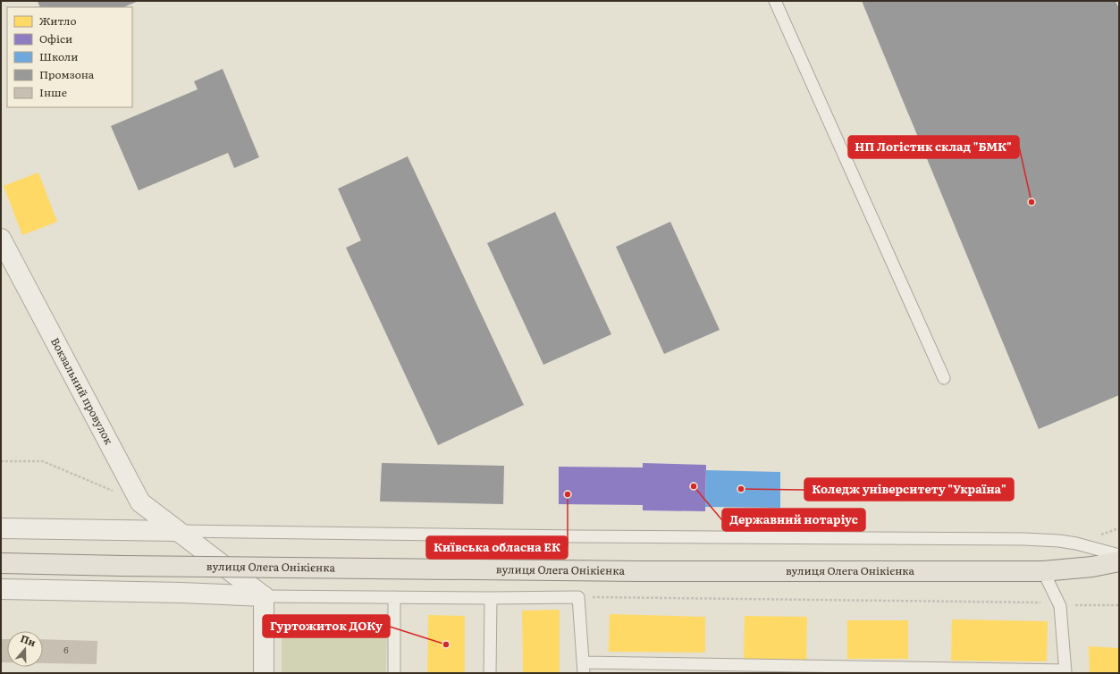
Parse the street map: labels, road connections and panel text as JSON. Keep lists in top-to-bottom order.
{
  "streets": {
    "main road": ["вулиця Олега Онікієнка"],
    "street": ["Вокзальний провулок"]
  },
  "places": [
    "НП Логістик склад \"БМК\"",
    "Державний нотаріус",
    "Коледж університету \"Україна\"",
    "Київська обласна ЕК",
    "Гуртожиток ДОКу"
  ],
  "house_numbers": ["6"],
  "legend": [
    "Житло",
    "Офіси",
    "Школи",
    "Промзона",
    "Інше"
  ],
  "north": "top"
}
